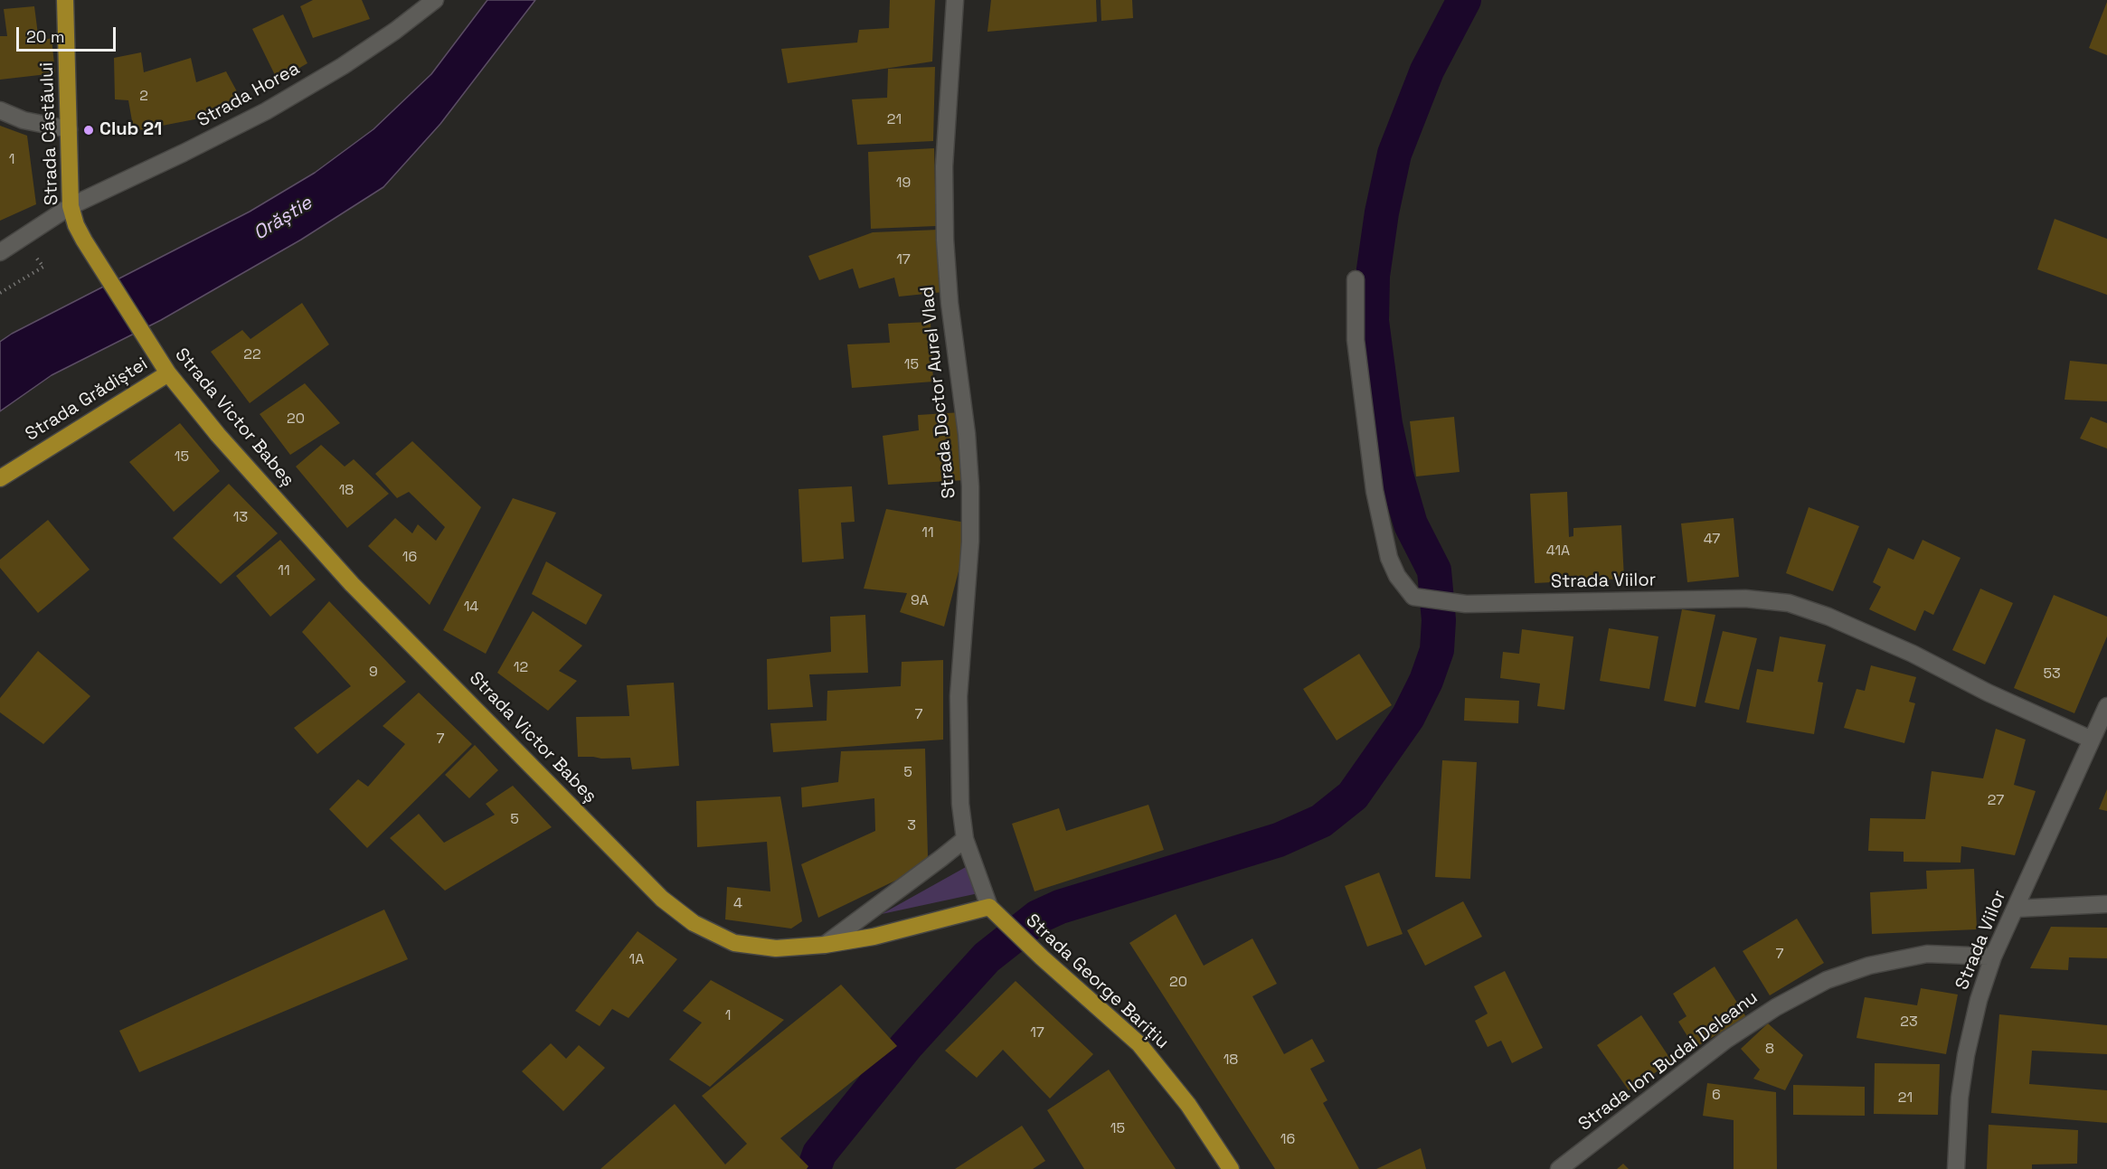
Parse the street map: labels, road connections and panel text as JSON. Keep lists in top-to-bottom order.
{
  "streets": {
    "main road": [
      "Strada Căstăului",
      "Strada Grădiștei",
      "Strada Victor Babeș",
      "Strada George Barițiu"
    ],
    "street": [
      "Strada Horea",
      "Strada Doctor Aurel Vlad",
      "Strada Viilor",
      "Strada Ion Budai Deleanu"
    ]
  },
  "crossings": [
    ["Strada Horea", "Strada Căstăului"],
    ["Strada Căstăului", "Strada Victor Babeș"],
    ["Strada Doctor Aurel Vlad", "Strada Victor Babeș"],
    ["Strada Doctor Aurel Vlad", "Strada George Barițiu"],
    ["Strada Grădiștei", "Strada Victor Babeș"],
    ["Strada Victor Babeș", "Strada George Barițiu"],
    ["Strada Viilor", "Strada Ion Budai Deleanu"]
  ],
  "water": ["Orăștie"],
  "places": ["Club 21"],
  "house_numbers": [
    "2",
    "21",
    "1",
    "19",
    "17",
    "22",
    "15",
    "20",
    "15",
    "18",
    "13",
    "11",
    "47",
    "41A",
    "16",
    "11",
    "9A",
    "14",
    "12",
    "9",
    "53",
    "7",
    "7",
    "5",
    "27",
    "5",
    "3",
    "4",
    "7",
    "1A",
    "20",
    "1",
    "23",
    "17",
    "8",
    "18",
    "6",
    "21",
    "15",
    "16"
  ],
  "scale_bar": "20 m"
}
